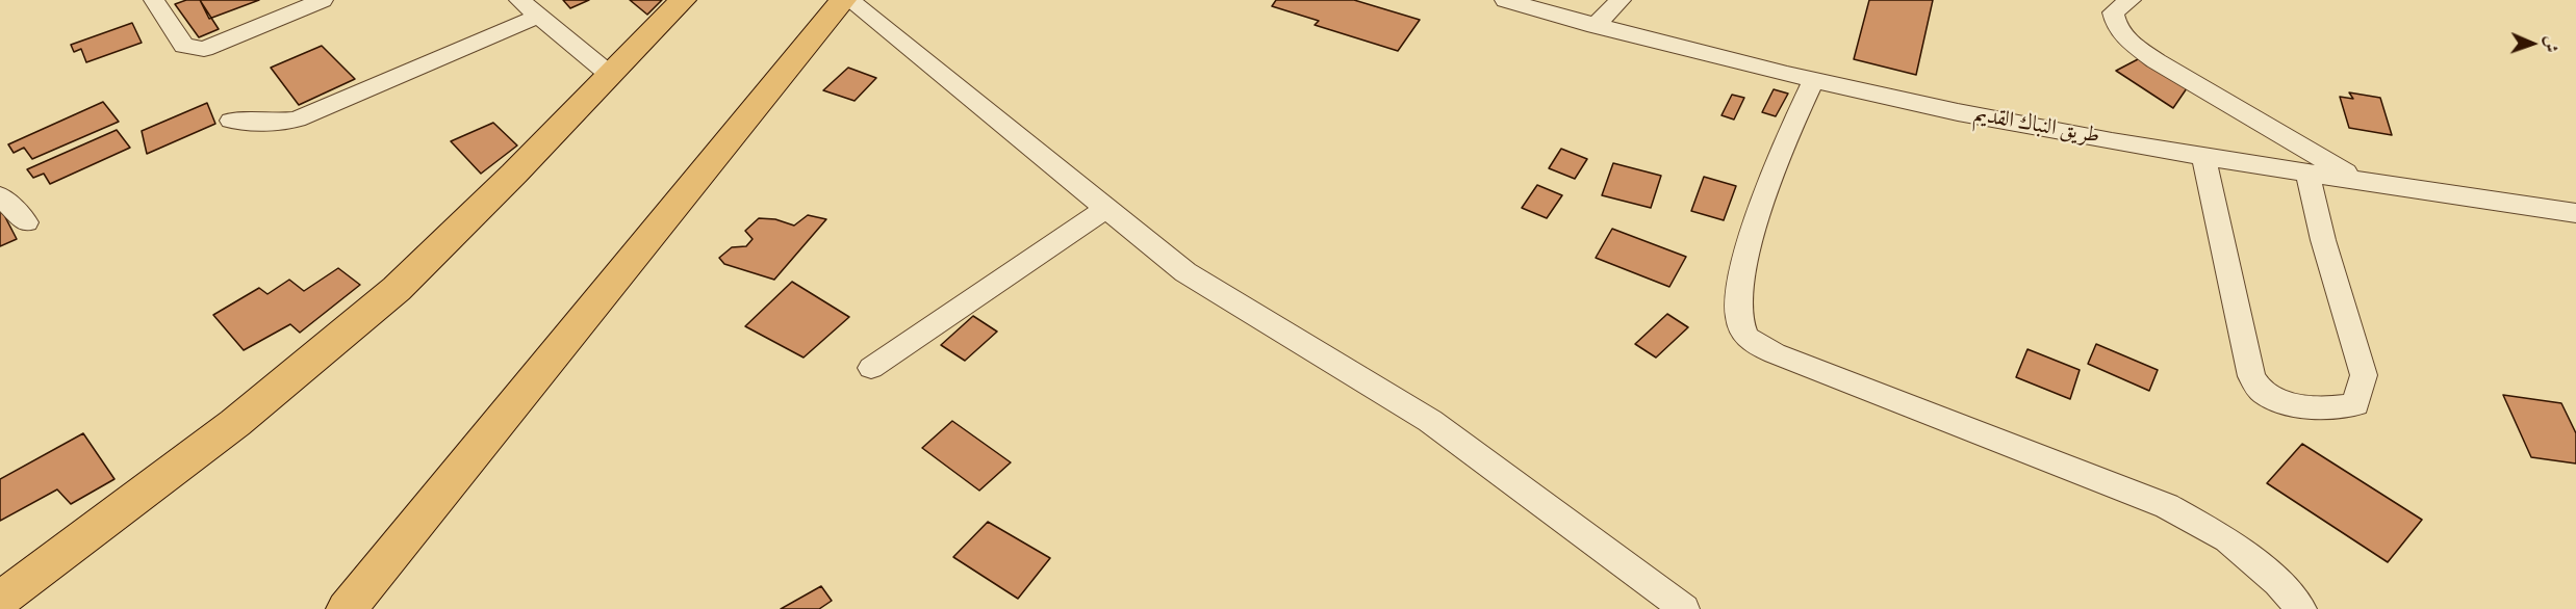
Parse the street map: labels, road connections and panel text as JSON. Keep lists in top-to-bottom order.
{
  "streets": {
    "street": ["طريق النباك القديم"]
  },
  "north": "right"
}
